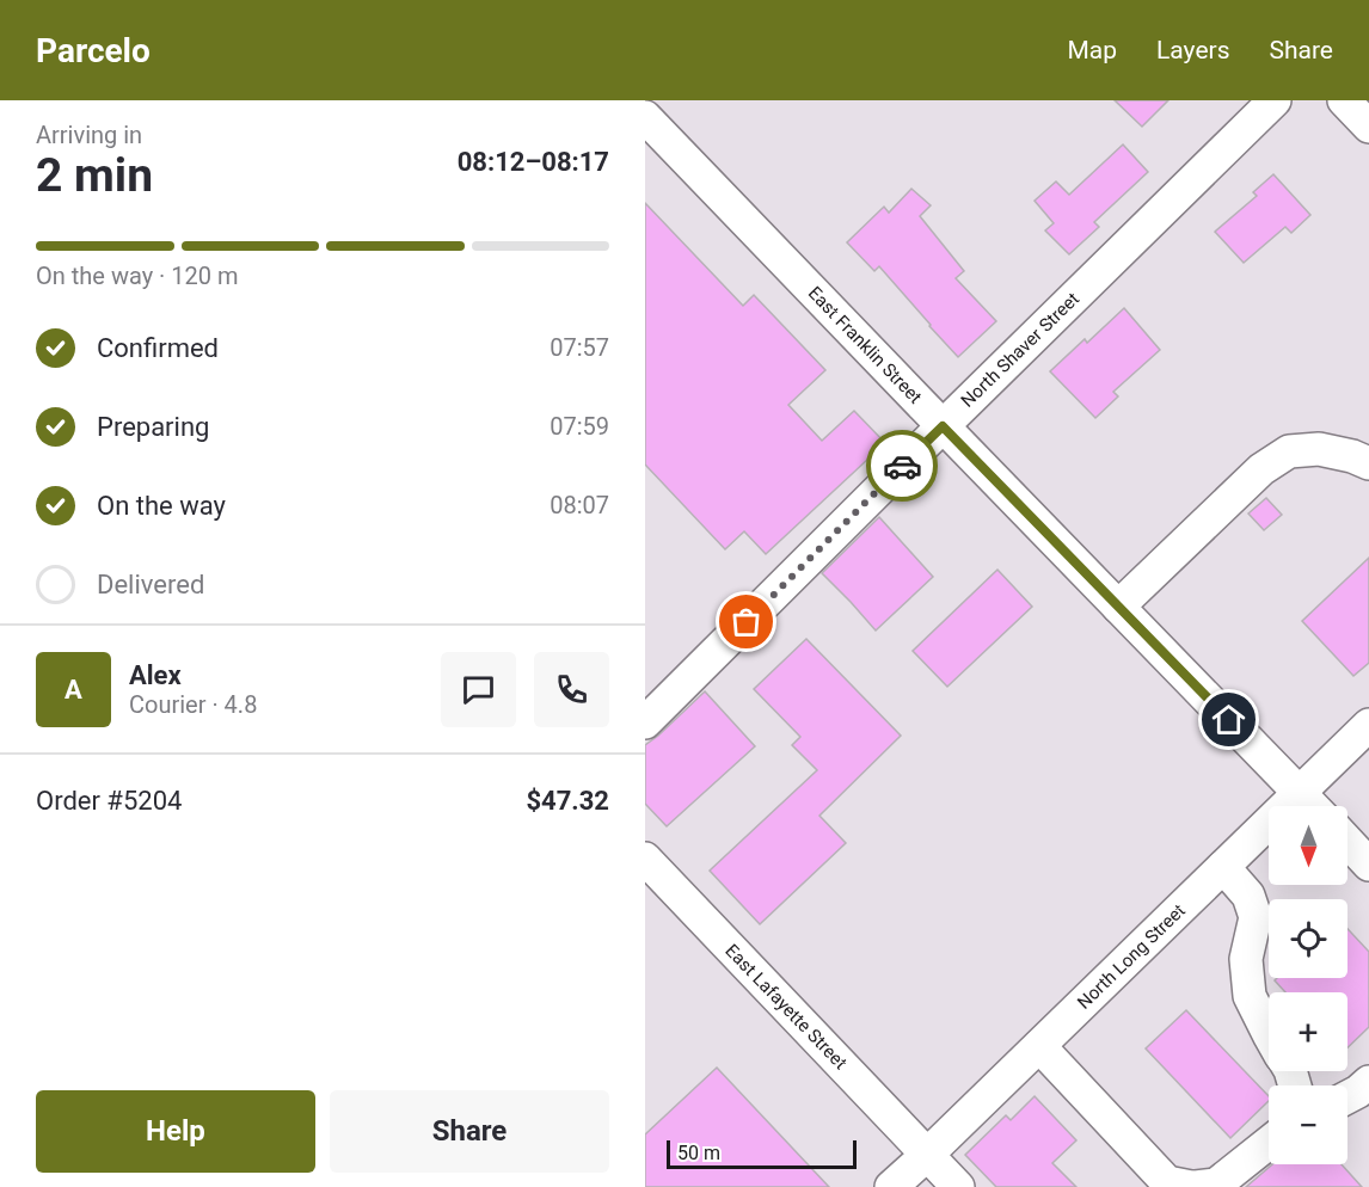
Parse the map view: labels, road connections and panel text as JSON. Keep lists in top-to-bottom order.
{
  "streets": {
    "street": [
      "East Franklin Street",
      "North Shaver Street",
      "North Long Street",
      "East Lafayette Street"
    ]
  },
  "crossings": [
    ["East Franklin Street", "North Shaver Street"],
    ["East Franklin Street", "North Long Street"],
    ["North Long Street", "East Lafayette Street"]
  ],
  "scale_bar": "50 m",
  "north": "bottom",
  "page": {
    "header": "Parcelo",
    "nav": ["Map", "Layers", "Share"],
    "heading": ["2 min", "Arriving in", "08:12–08:17"],
    "panel": [
      "Alex",
      "Courier · 4.8",
      "Order #5204",
      "$47.32"
    ],
    "bar": "On the way · 120 m",
    "list": [
      ["Confirmed", "07:57"],
      ["Preparing", "07:59"],
      ["On the way", "08:07"],
      "Delivered"
    ],
    "round": "A",
    "map_buttons": ["+", "−"],
    "buttons": ["Help", "Share"],
    "scale": "50 m"
  }
}
